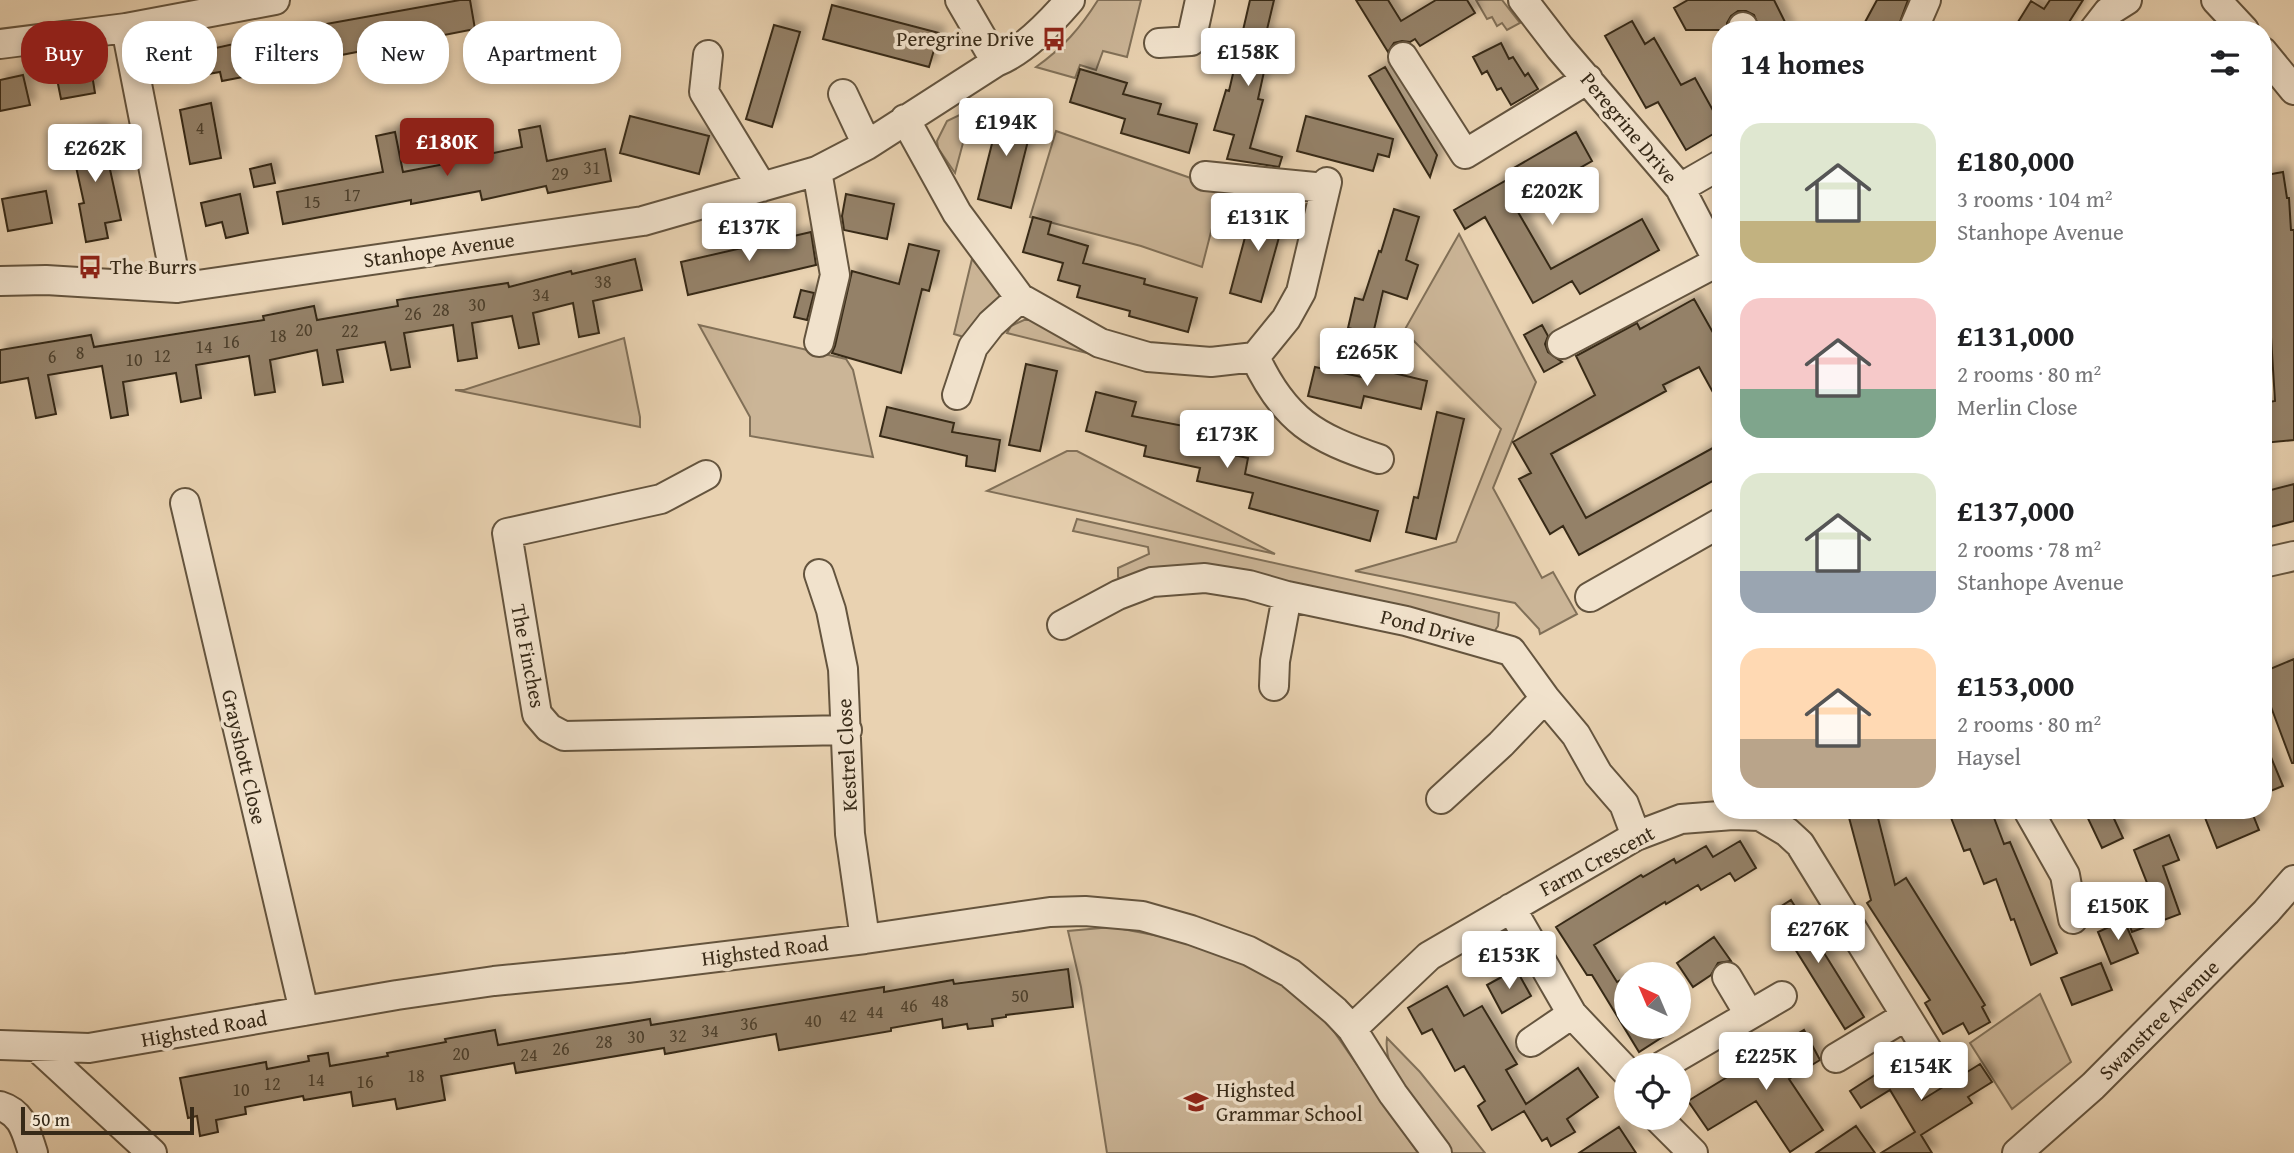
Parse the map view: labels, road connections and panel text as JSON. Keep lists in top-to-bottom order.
{
  "streets": {
    "street": [
      "Peregrine Drive",
      "Stanhope Avenue",
      "Pond Drive",
      "The Finches",
      "Kestrel Close",
      "Grayshott Close",
      "Farm Crescent",
      "Highsted Road",
      "Swanstree Avenue"
    ]
  },
  "crossings": [
    ["Pond Drive", "Farm Crescent"],
    ["The Finches", "Kestrel Close"],
    ["Kestrel Close", "Highsted Road"],
    ["Grayshott Close", "Highsted Road"],
    ["Farm Crescent", "Highsted Road"]
  ],
  "places": {
    "bus stop": ["Peregrine Drive", "The Burrs"],
    "school or university": ["Highsted Grammar School"]
  },
  "house_numbers": [
    "4",
    "31",
    "29",
    "17",
    "15",
    "38",
    "34",
    "30",
    "28",
    "26",
    "20",
    "22",
    "18",
    "16",
    "14",
    "8",
    "12",
    "6",
    "10",
    "50",
    "48",
    "46",
    "44",
    "42",
    "40",
    "36",
    "34",
    "32",
    "30",
    "28",
    "26",
    "20",
    "24",
    "18",
    "14",
    "16",
    "12",
    "10"
  ],
  "scale_bar": "50 m",
  "north": "top left",
  "page": {
    "chip": [
      "Buy",
      "Rent",
      "Filters",
      "New",
      "Apartment"
    ],
    "heading": "14 homes",
    "price": [
      "£158K",
      "£194K",
      "£180K",
      "£262K",
      "£202K",
      "£131K",
      "£137K",
      "£265K",
      "£173K",
      "£150K",
      "£276K",
      "£153K",
      "£225K",
      "£154K"
    ],
    "list": [
      {
        "name": "£180,000",
        "note": "3 rooms · 104 m² · Stanhope Avenue"
      },
      {
        "name": "£131,000",
        "note": "2 rooms · 80 m² · Merlin Close"
      },
      {
        "name": "£137,000",
        "note": "2 rooms · 78 m² · Stanhope Avenue"
      },
      {
        "name": "£153,000",
        "note": "2 rooms · 80 m² · Haysel"
      }
    ],
    "scale": "50 m"
  }
}
